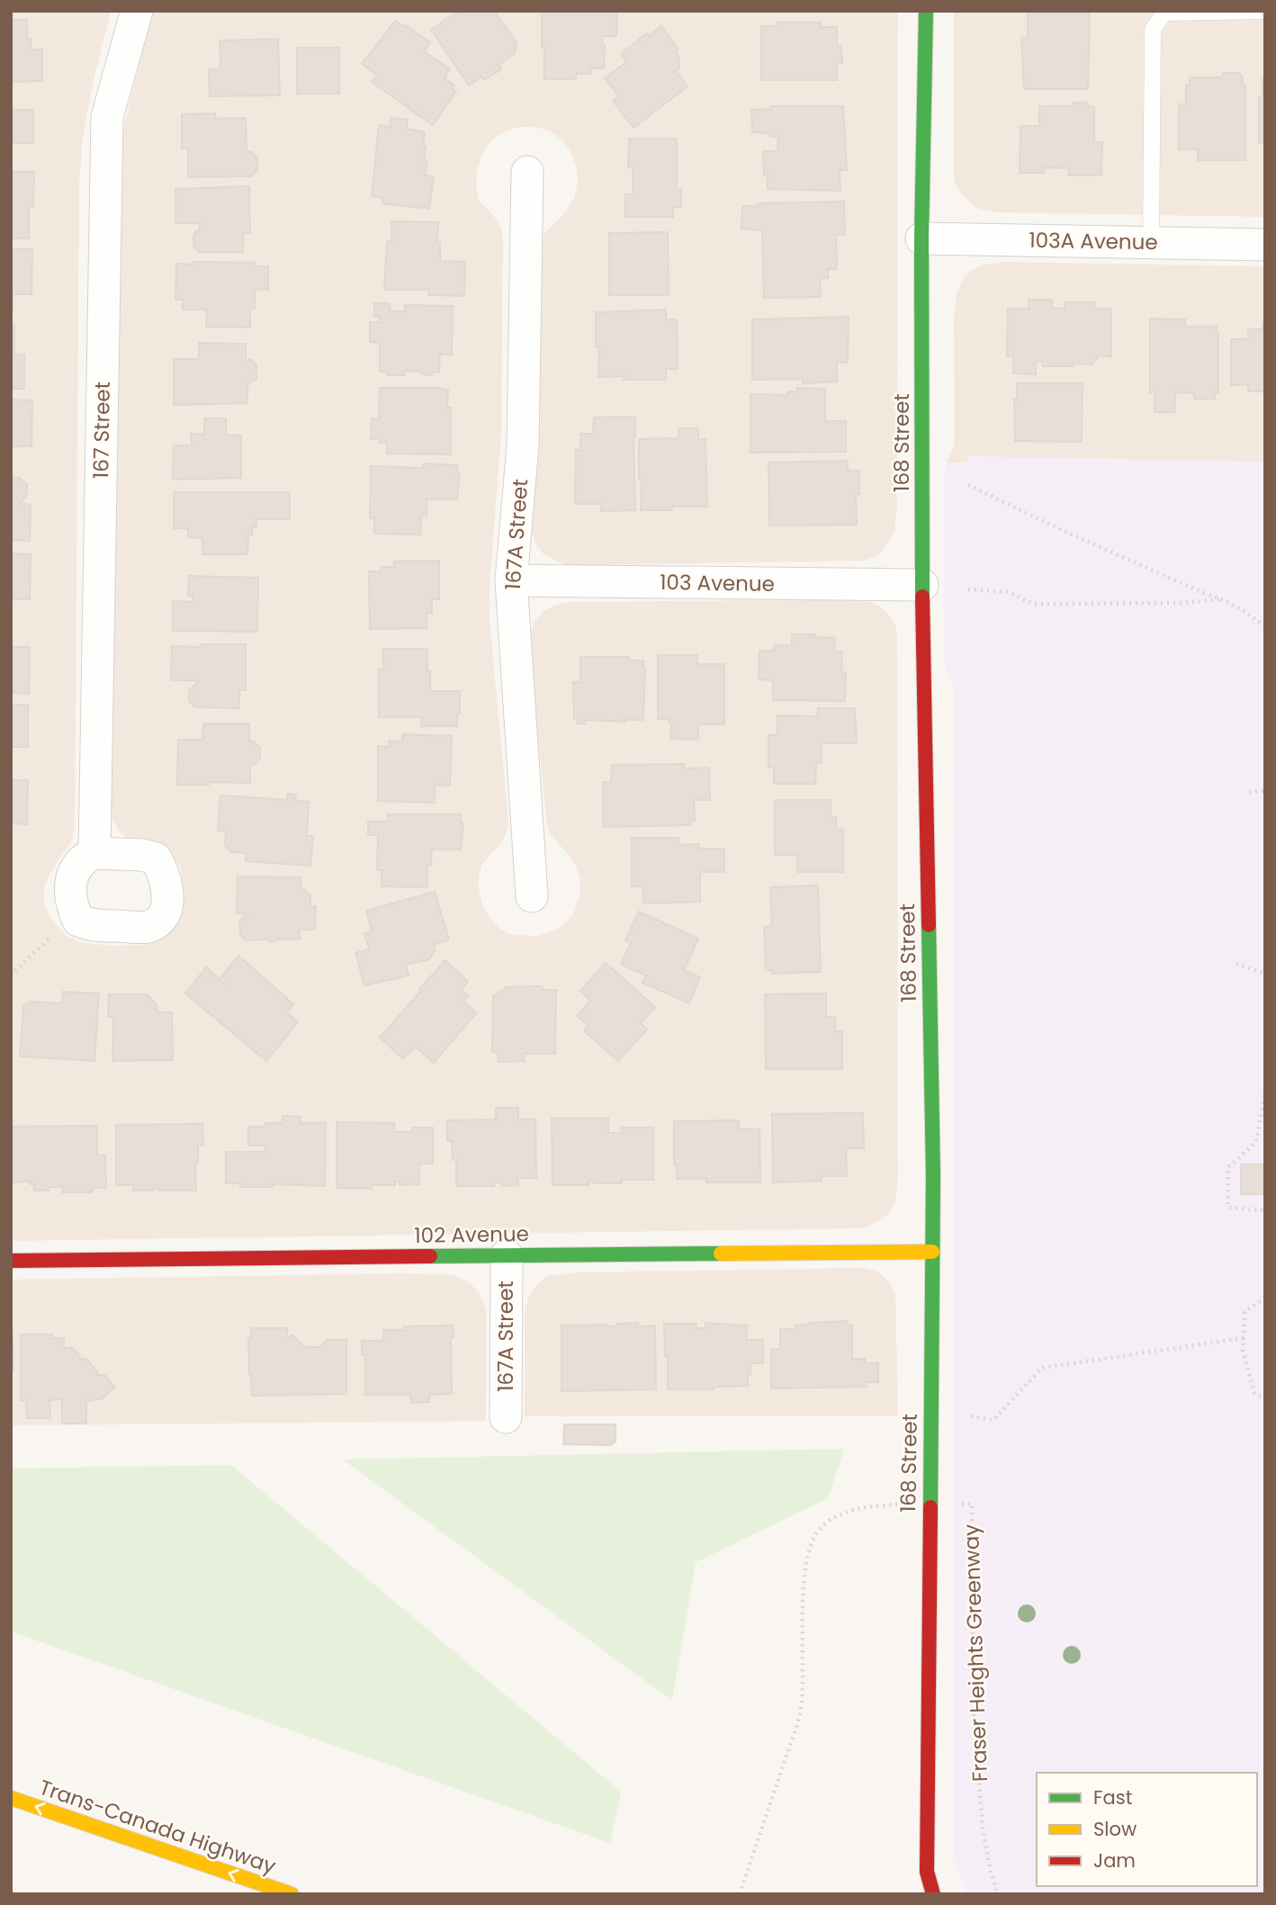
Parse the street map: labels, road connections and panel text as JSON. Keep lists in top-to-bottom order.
{
  "streets": {
    "main road": ["168 Street", "102 Avenue", "Trans-Canada Highway"],
    "street": [
      "103A Avenue",
      "167 Street",
      "167A Street",
      "103 Avenue"
    ],
    "path": ["Fraser Heights Greenway"]
  },
  "crossings": [
    ["103A Avenue", "168 Street"],
    ["168 Street", "103 Avenue"],
    ["168 Street", "102 Avenue"],
    ["167A Street", "103 Avenue"],
    ["167A Street", "102 Avenue"]
  ],
  "one_way": ["Trans-Canada Highway"],
  "legend": ["Fast", "Slow", "Jam"]
}
